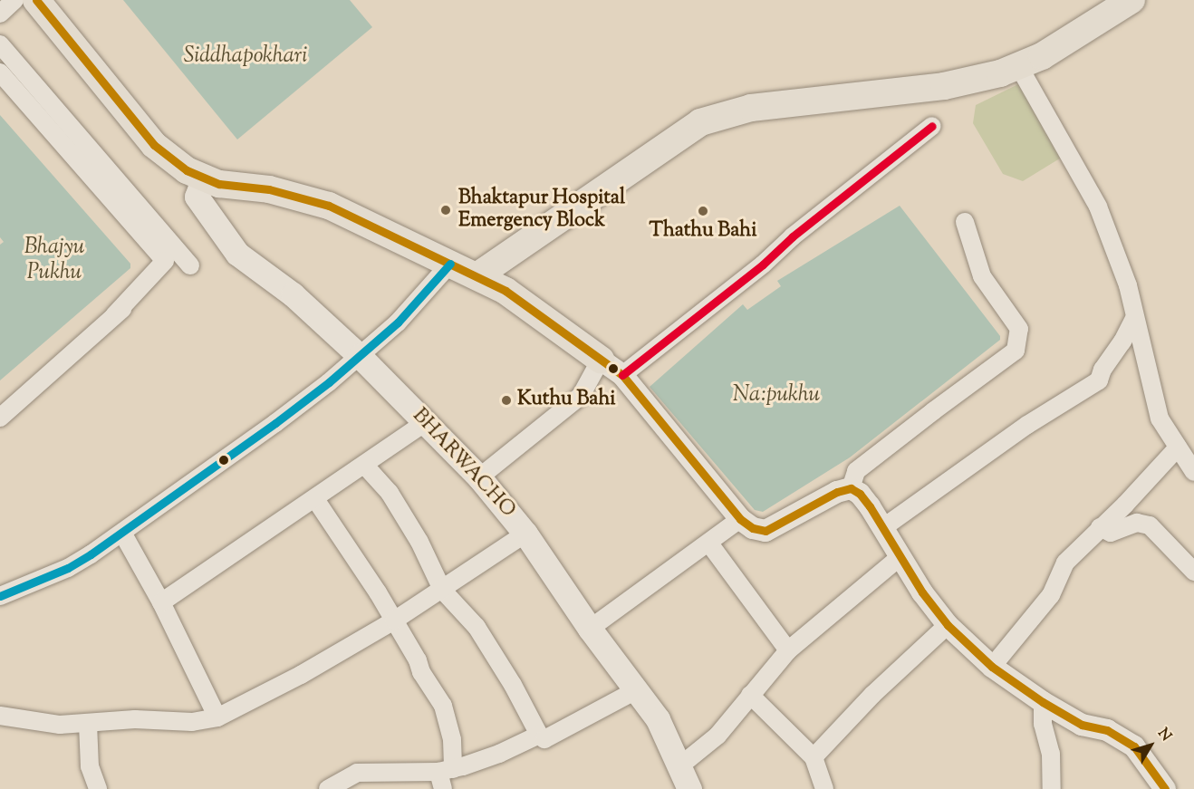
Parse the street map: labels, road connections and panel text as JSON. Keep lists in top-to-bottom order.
{
  "streets": {
    "main road": ["BHARWACHO"]
  },
  "water": ["Siddhapokhari", "Bhajyu Pukhu", "Na:pukhu"],
  "places": ["Bhaktapur Hospital Emergency Block", "Thathu Bahi", "Kuthu Bahi"],
  "north": "top right"
}
